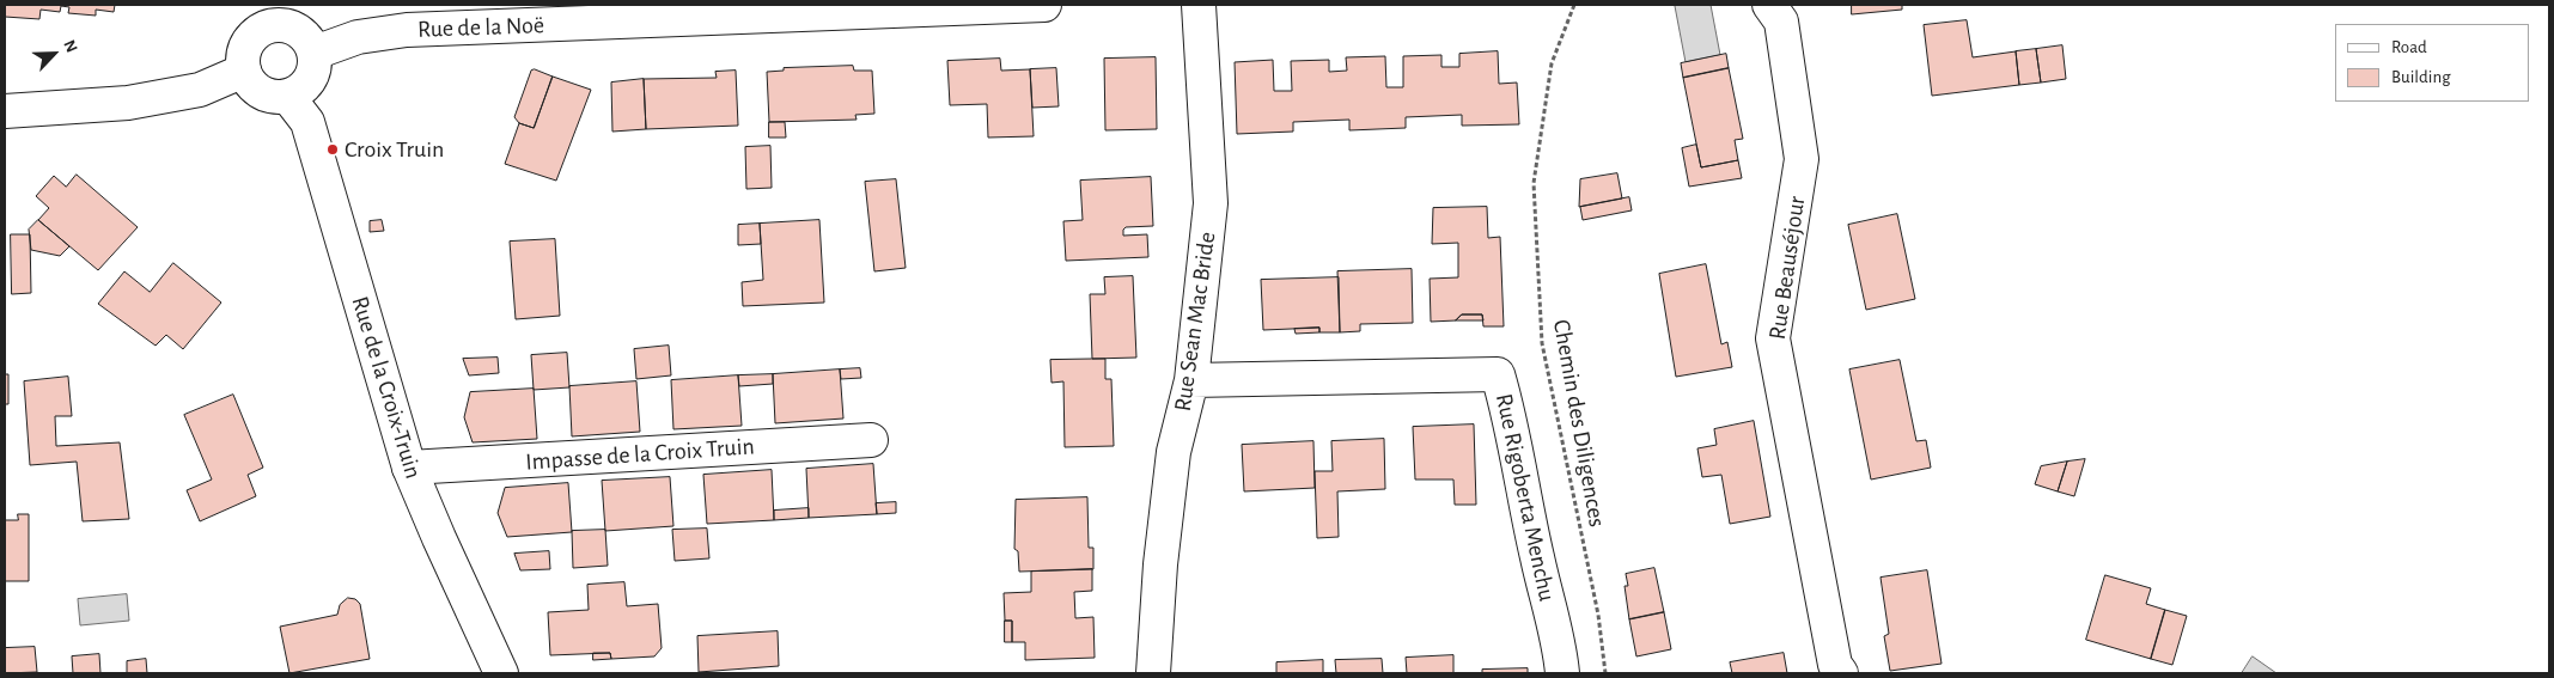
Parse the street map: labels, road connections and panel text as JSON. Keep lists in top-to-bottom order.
{
  "streets": {
    "street": [
      "Rue de la Noë",
      "Rue Beauséjour",
      "Rue Sean Mac Bride",
      "Rue de la Croix-Truin",
      "Impasse de la Croix Truin",
      "Rue Rigoberta Menchu"
    ],
    "path": ["Chemin des Diligences"]
  },
  "crossings": [
    ["Rue de la Noë", "Rue de la Croix-Truin"],
    ["Rue Sean Mac Bride", "Rue Rigoberta Menchu"],
    ["Rue de la Croix-Truin", "Impasse de la Croix Truin"]
  ],
  "places": ["Croix Truin"],
  "legend": ["Road", "Building"],
  "north": "top right"
}
